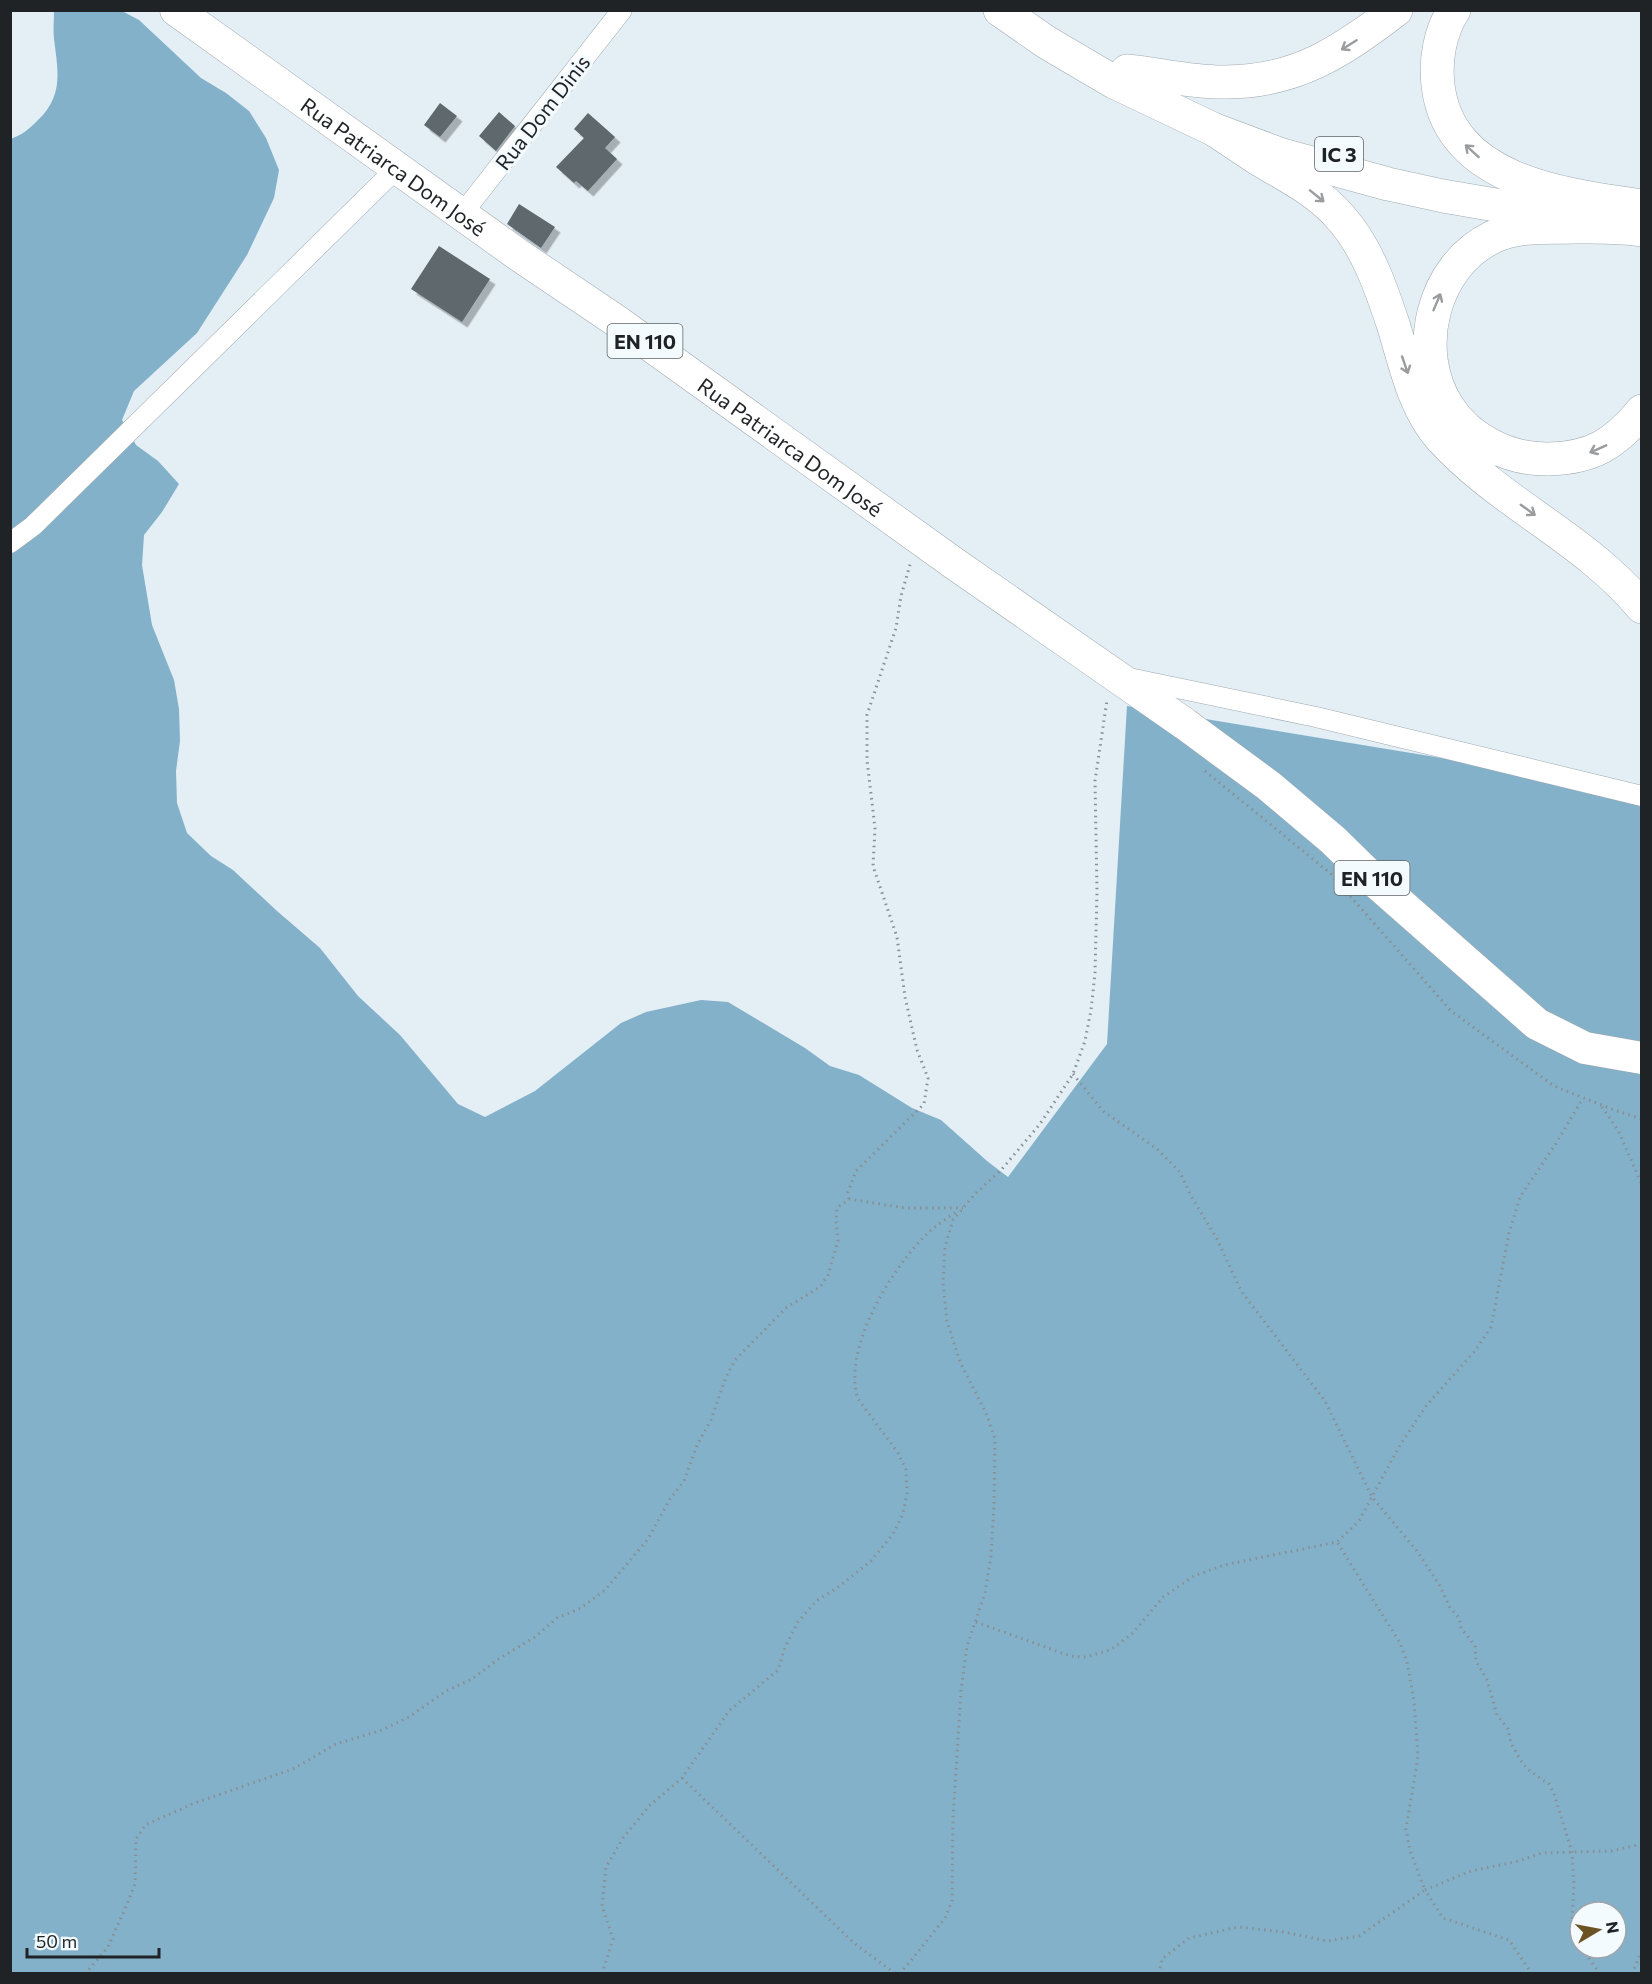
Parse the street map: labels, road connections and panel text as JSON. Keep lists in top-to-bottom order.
{
  "streets": {
    "highway": ["IC 3"],
    "main road": ["Rua Patriarca Dom José", "EN 110"],
    "street": ["Rua Dom Dinis"]
  },
  "crossings": [
    ["Rua Dom Dinis", "Rua Patriarca Dom José"],
    ["Rua Patriarca Dom José", "EN 110"]
  ],
  "scale_bar": "50 m",
  "north": "right"
}
